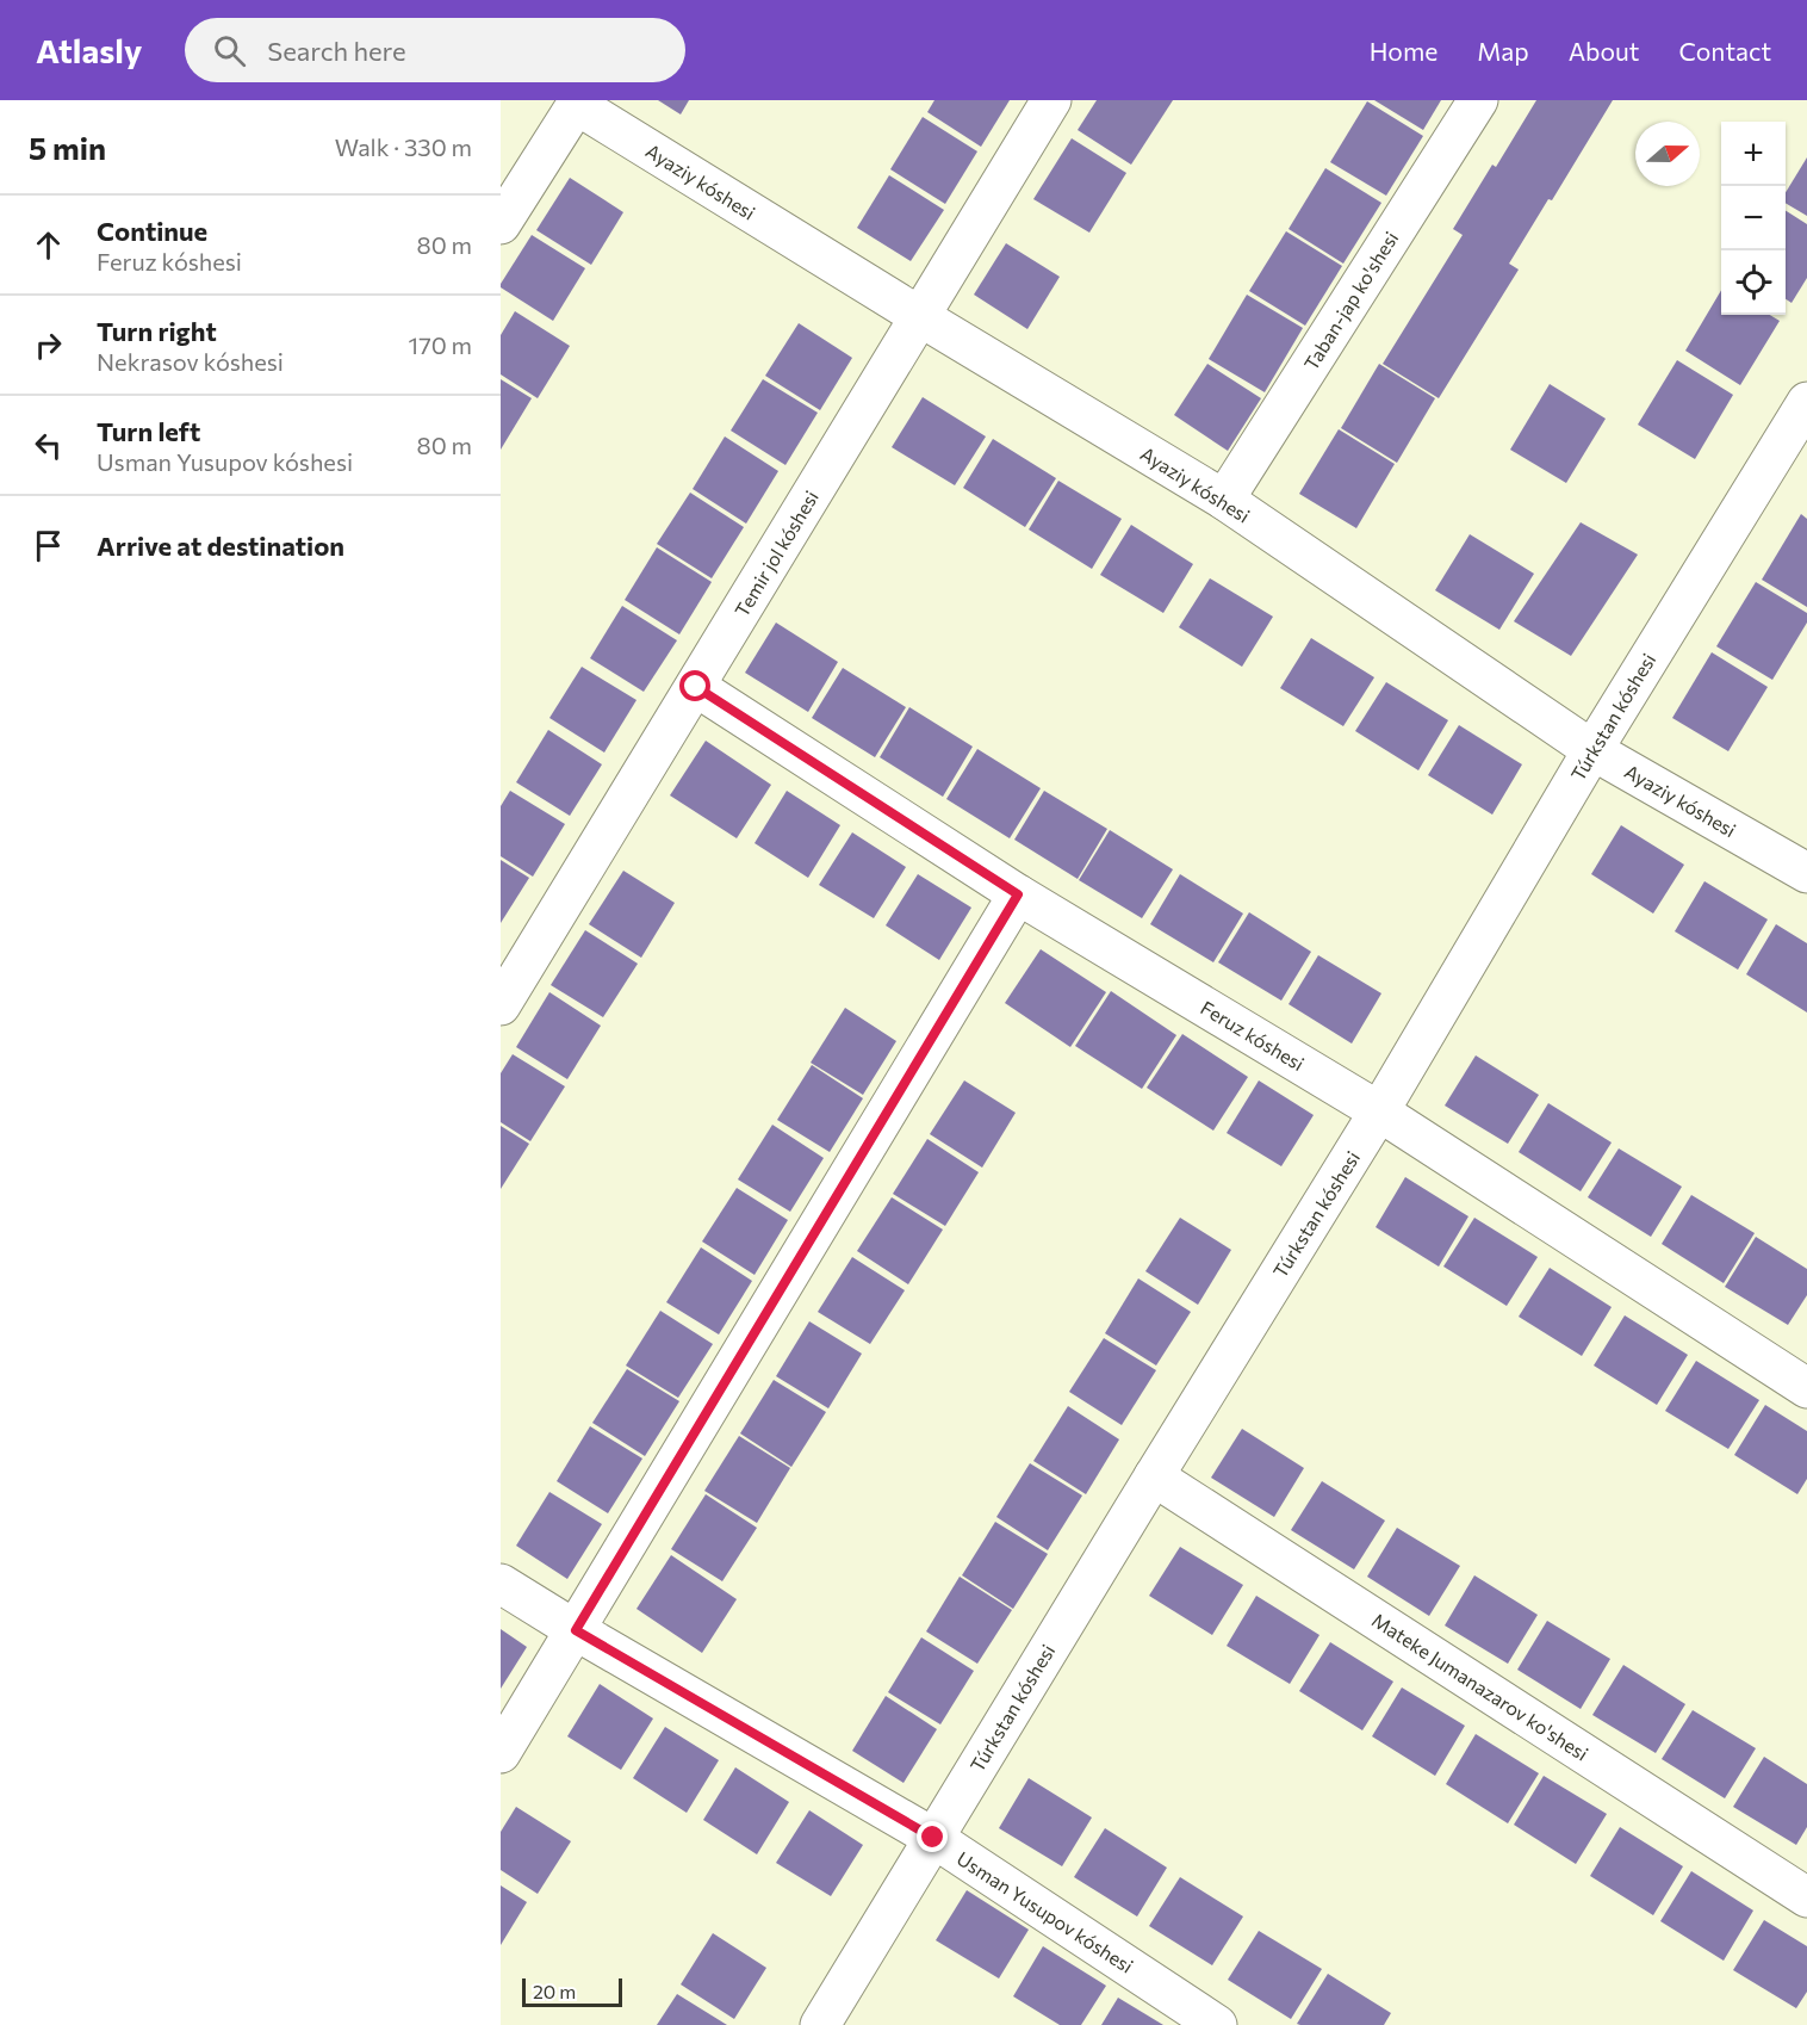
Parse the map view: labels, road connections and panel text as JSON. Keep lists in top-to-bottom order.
{
  "streets": {
    "street": [
      "Ayaziy kóshesi",
      "Taban-jap ko'shesi",
      "Temir jol kóshesi",
      "Túrkstan kóshesi",
      "Feruz kóshesi",
      "Mateke Jumanazarov ko'shesi",
      "Usman Yusupov kóshesi"
    ]
  },
  "crossings": [
    ["Ayaziy kóshesi", "Taban-jap ko'shesi"],
    ["Ayaziy kóshesi", "Temir jol kóshesi"],
    ["Ayaziy kóshesi", "Túrkstan kóshesi"],
    ["Temir jol kóshesi", "Feruz kóshesi"],
    ["Túrkstan kóshesi", "Feruz kóshesi"],
    ["Túrkstan kóshesi", "Mateke Jumanazarov ko'shesi"],
    ["Túrkstan kóshesi", "Usman Yusupov kóshesi"]
  ],
  "scale_bar": "20 m",
  "north": "right",
  "page": {
    "header": "Atlasly",
    "search": "Search here",
    "nav": [
      "Home",
      "Map",
      "About",
      "Contact"
    ],
    "heading": ["5 min", "Walk · 330 m"],
    "map_buttons": ["+", "−"],
    "list": [
      ["Continue", "Feruz kóshesi", "80 m"],
      ["Turn right", "Nekrasov kóshesi", "170 m"],
      ["Turn left", "Usman Yusupov kóshesi", "80 m"],
      "Arrive at destination"
    ],
    "scale": "20 m"
  }
}
